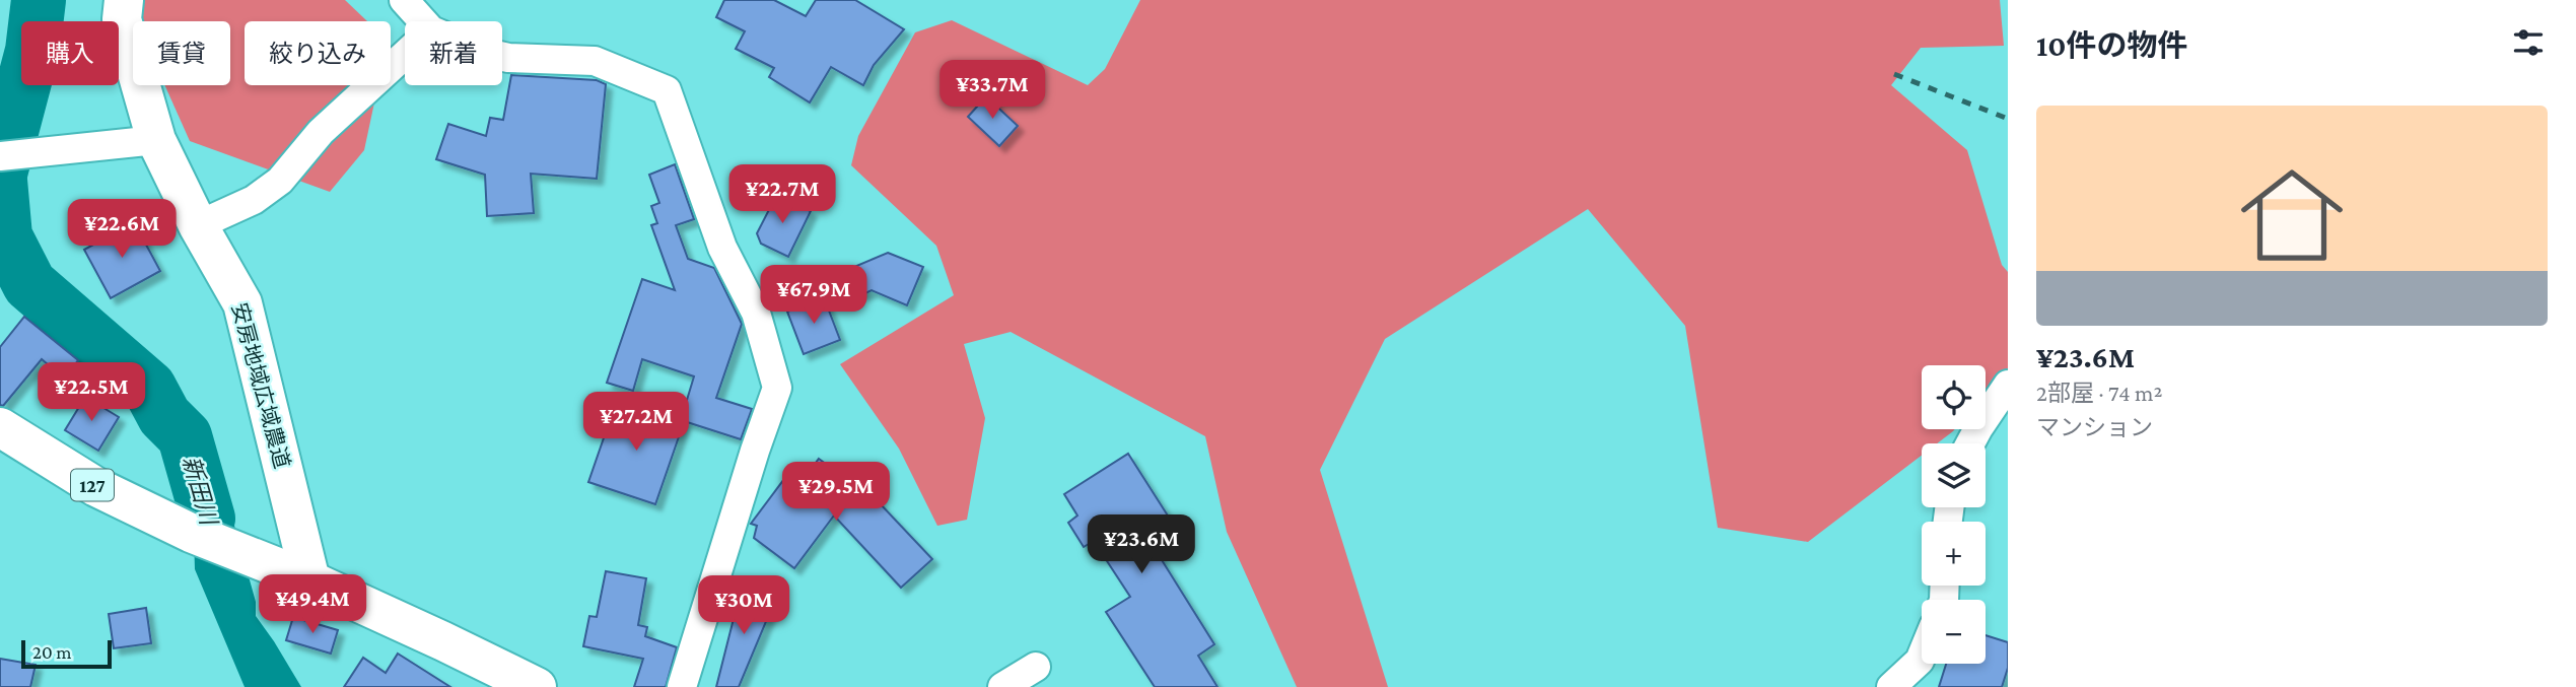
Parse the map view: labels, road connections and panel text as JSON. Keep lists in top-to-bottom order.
{
  "streets": {
    "main road": ["安房地域広域農道", "127"]
  },
  "crossings": [
    ["安房地域広域農道", "127"]
  ],
  "water": ["新田川"],
  "scale_bar": "20 m",
  "page": {
    "heading": "10件の物件",
    "chip": [
      "購入",
      "賃貸",
      "絞り込み",
      "新着"
    ],
    "price": [
      "¥33.7M",
      "¥22.7M",
      "¥22.6M",
      "¥67.9M",
      "¥22.5M",
      "¥27.2M",
      "¥29.5M",
      "¥23.6M",
      "¥49.4M",
      "¥30M"
    ],
    "list": [
      {
        "name": "¥23.6M",
        "note": "2部屋 · 74 m² · マンション"
      }
    ],
    "map_buttons": ["+", "−"],
    "scale": "20 m"
  }
}
